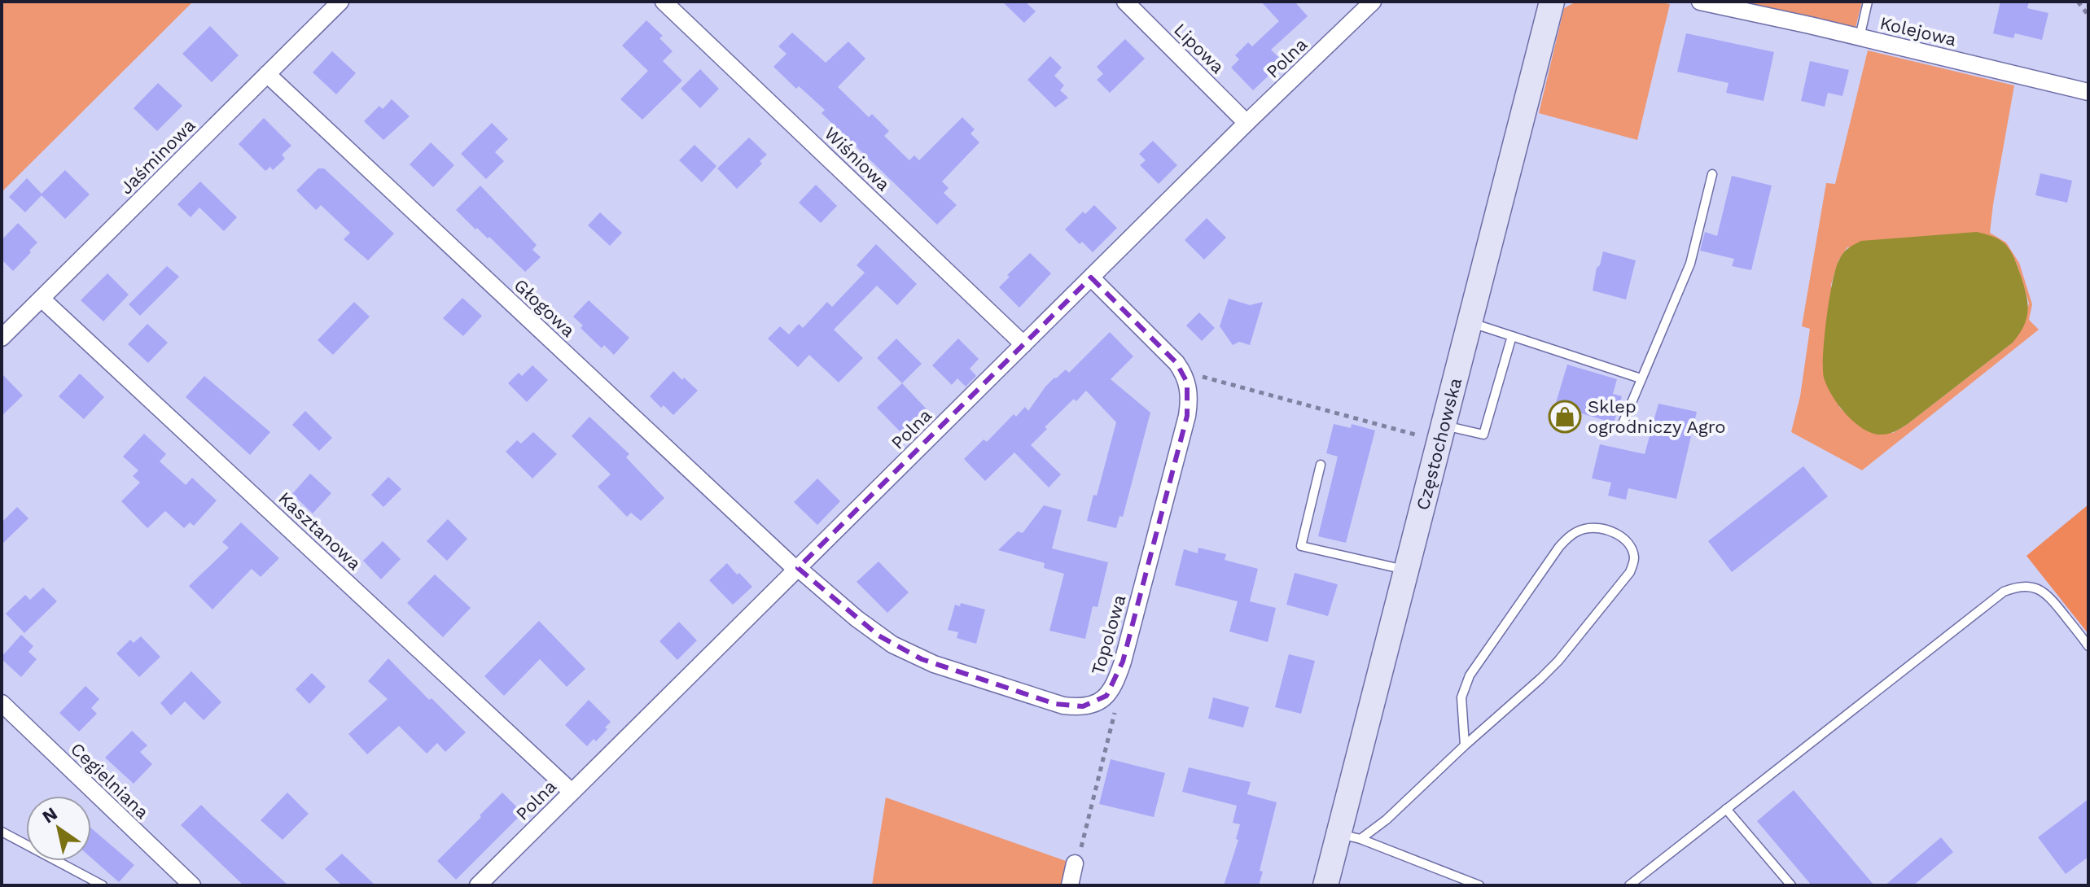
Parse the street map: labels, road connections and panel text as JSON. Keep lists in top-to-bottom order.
{
  "streets": {
    "main road": ["Częstochowska"],
    "street": [
      "Kolejowa",
      "Lipowa",
      "Polna",
      "Jaśminowa",
      "Wiśniowa",
      "Głogowa",
      "Kasztanowa",
      "Topolowa",
      "Cegielniana"
    ]
  },
  "crossings": [
    ["Lipowa", "Polna"],
    ["Polna", "Wiśniowa"],
    ["Polna", "Głogowa"],
    ["Polna", "Kasztanowa"],
    ["Polna", "Topolowa"],
    ["Jaśminowa", "Głogowa"],
    ["Jaśminowa", "Kasztanowa"],
    ["Głogowa", "Topolowa"]
  ],
  "places": {
    "shop": ["Sklep ogrodniczy Agro"]
  },
  "north": "top left"
}
